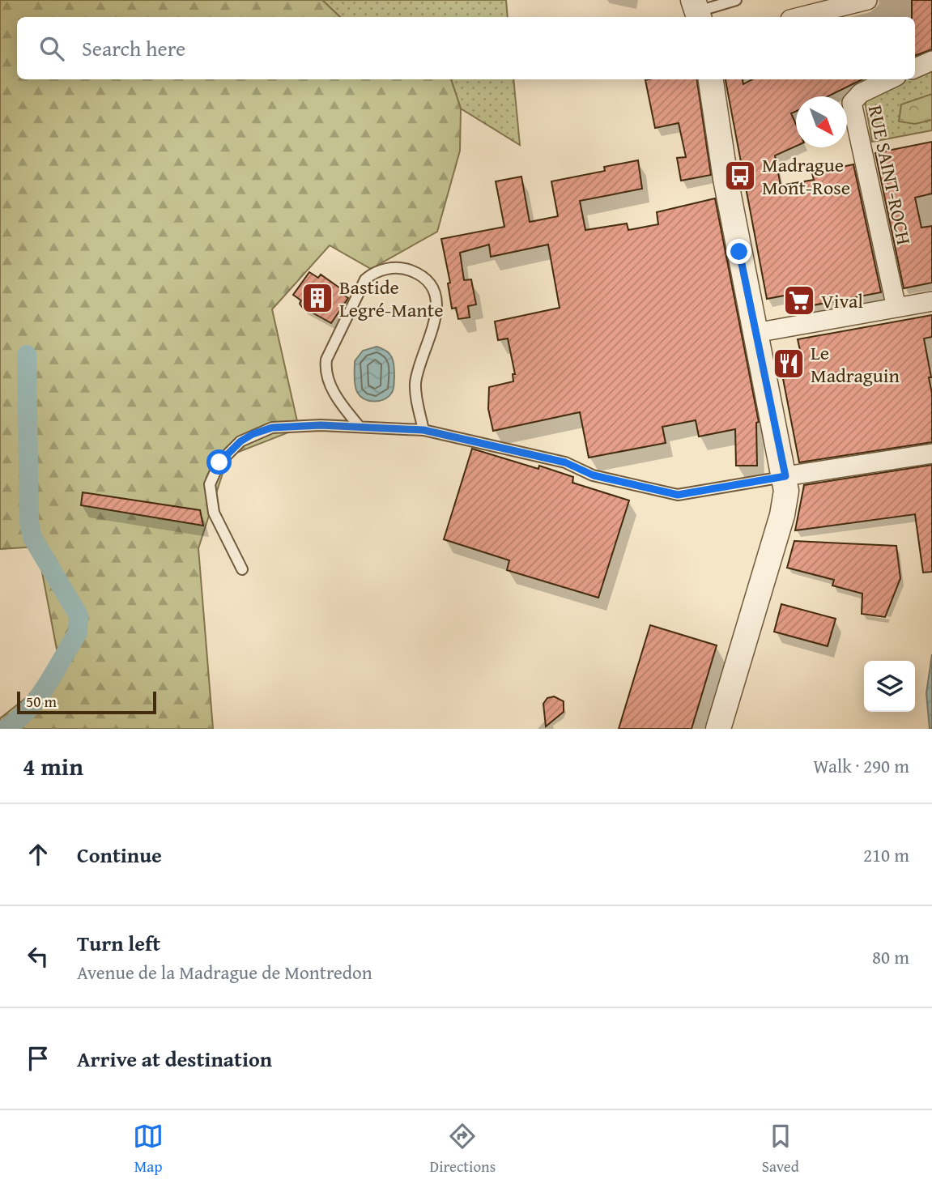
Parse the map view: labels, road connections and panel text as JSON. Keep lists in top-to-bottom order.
{
  "streets": {
    "street": ["RUE SAINT-ROCH"]
  },
  "places": {
    "bus stop": ["Madrague Mont-Rose"],
    "building": ["Bastide Legré-Mante"],
    "supermarket": ["Vival"],
    "restaurant": ["Le Madraguin"]
  },
  "scale_bar": "50 m",
  "north": "bottom right",
  "page": {
    "search": "Search here",
    "scale": "50 m",
    "heading": ["4 min", "Walk · 290 m"],
    "list": [
      ["Continue", "210 m"],
      ["Turn left", "Avenue de la Madrague de Montredon", "80 m"],
      "Arrive at destination"
    ],
    "nav": ["Map", "Directions", "Saved"]
  }
}
